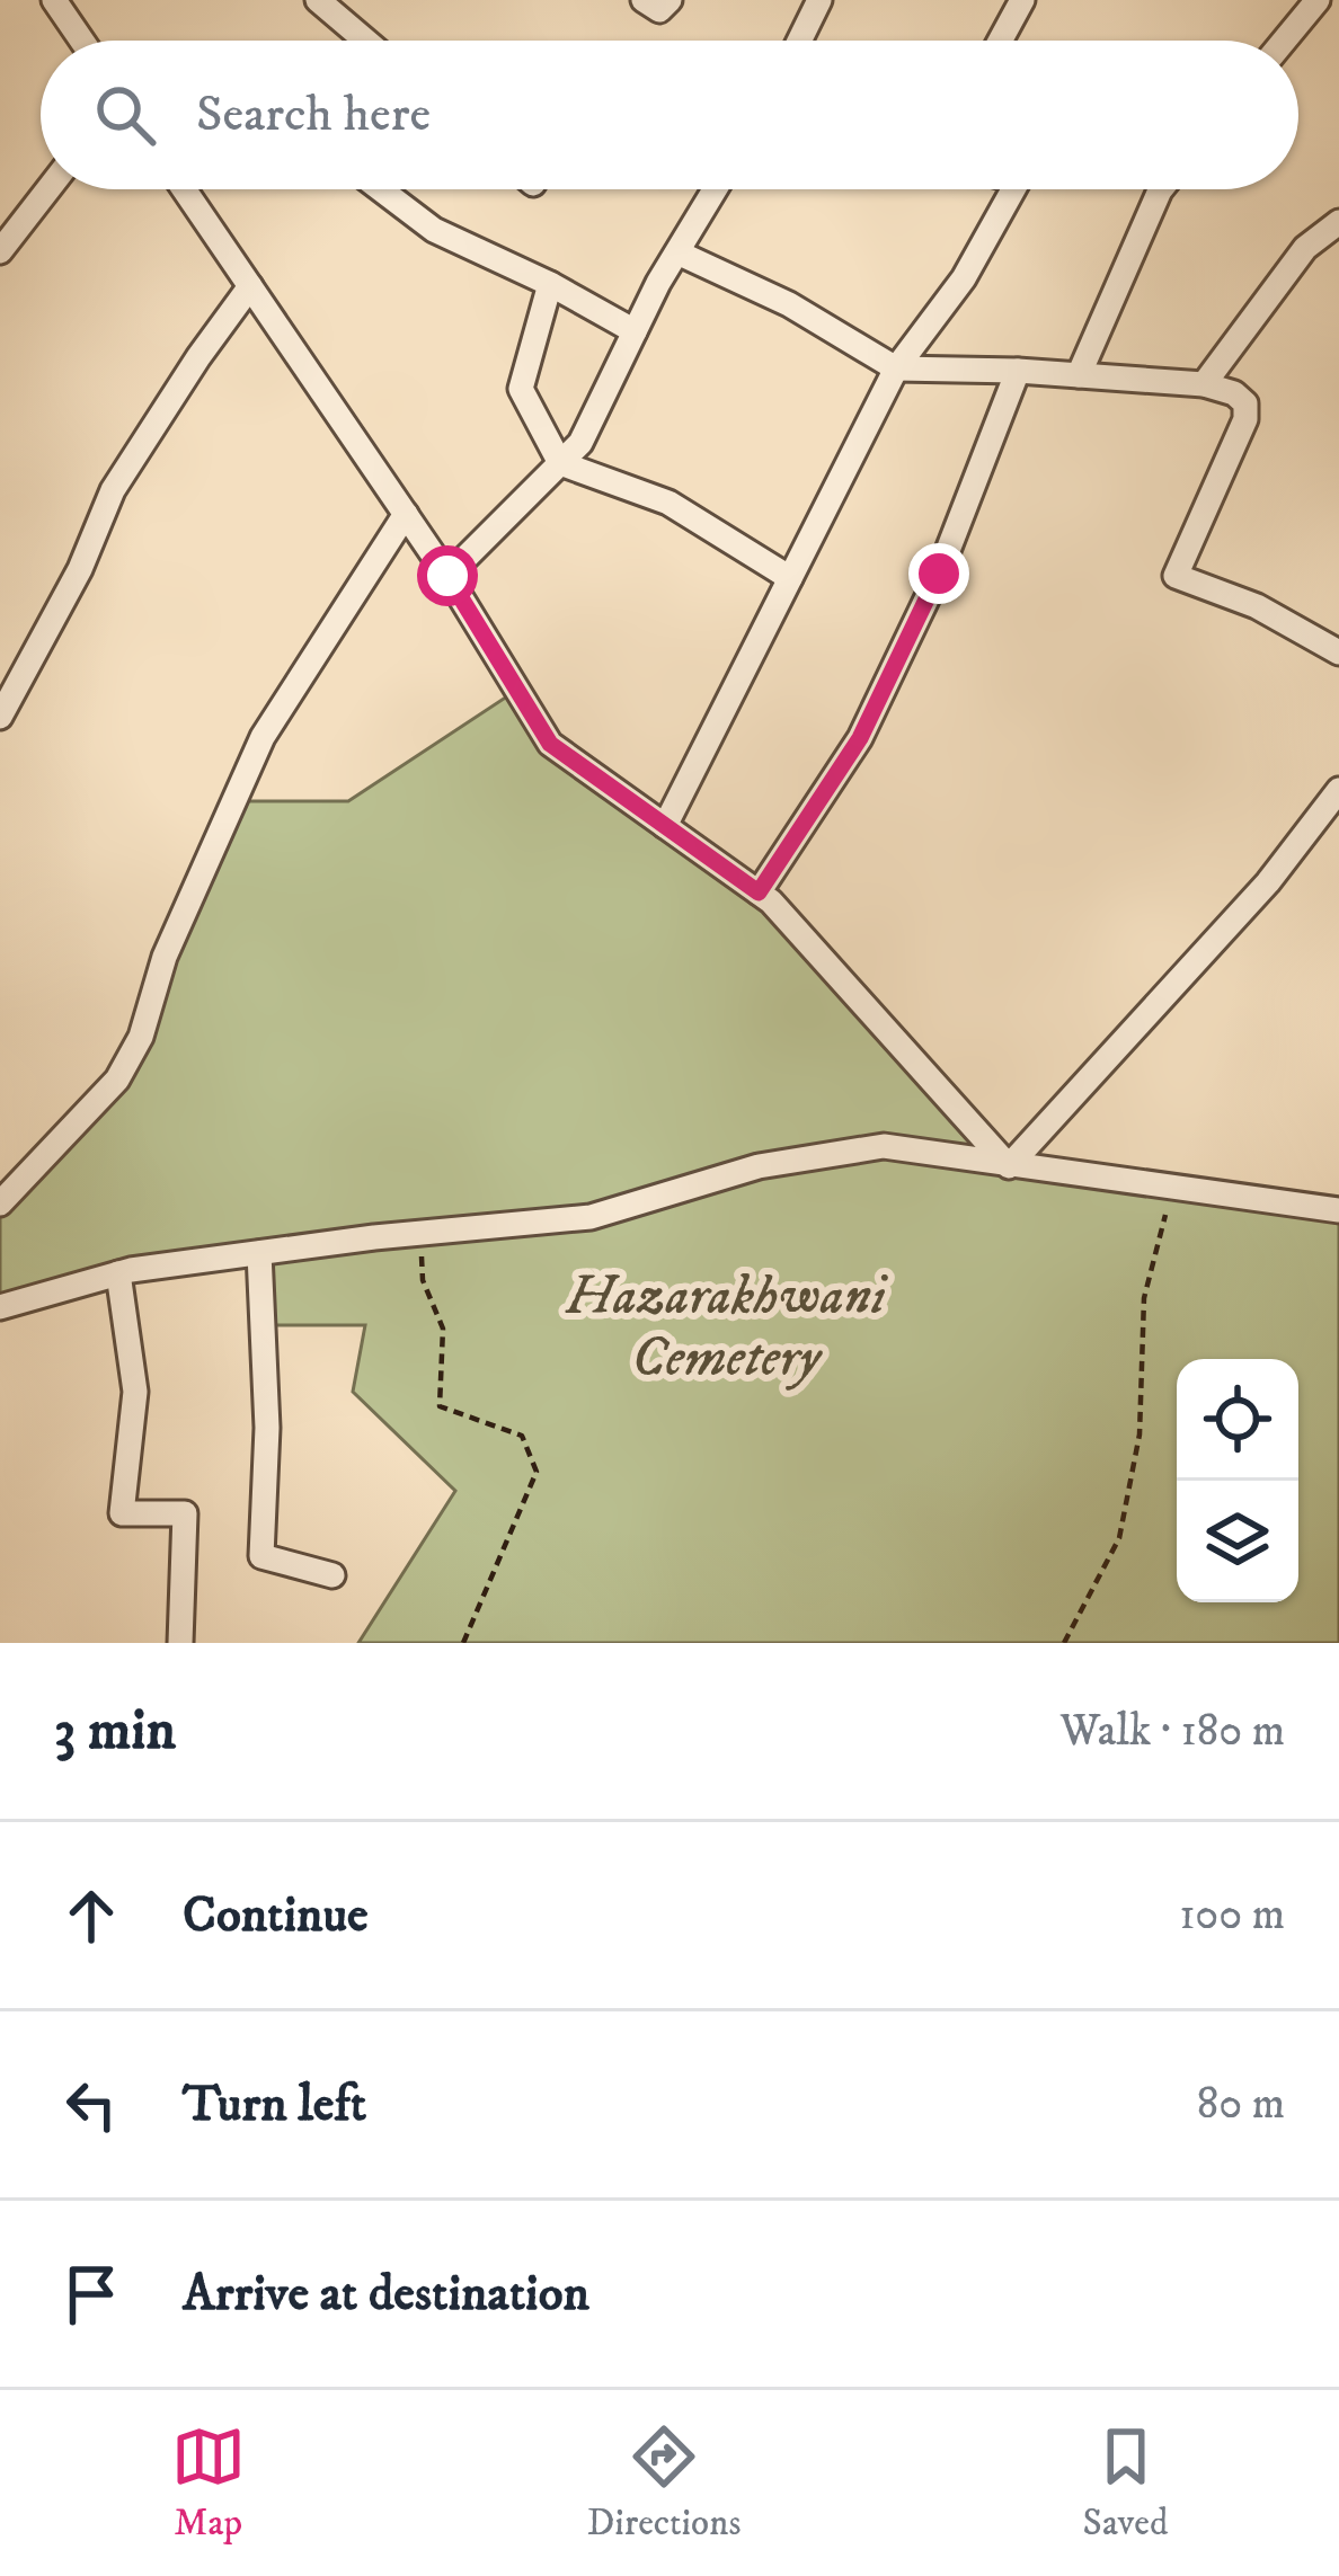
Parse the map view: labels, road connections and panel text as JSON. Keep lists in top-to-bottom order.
{
  "parks": ["Hazarakhwani Cemetery"],
  "page": {
    "search": "Search here",
    "heading": ["3 min", "Walk · 180 m"],
    "list": [
      ["Continue", "100 m"],
      ["Turn left", "80 m"],
      "Arrive at destination"
    ],
    "nav": ["Map", "Directions", "Saved"]
  }
}
